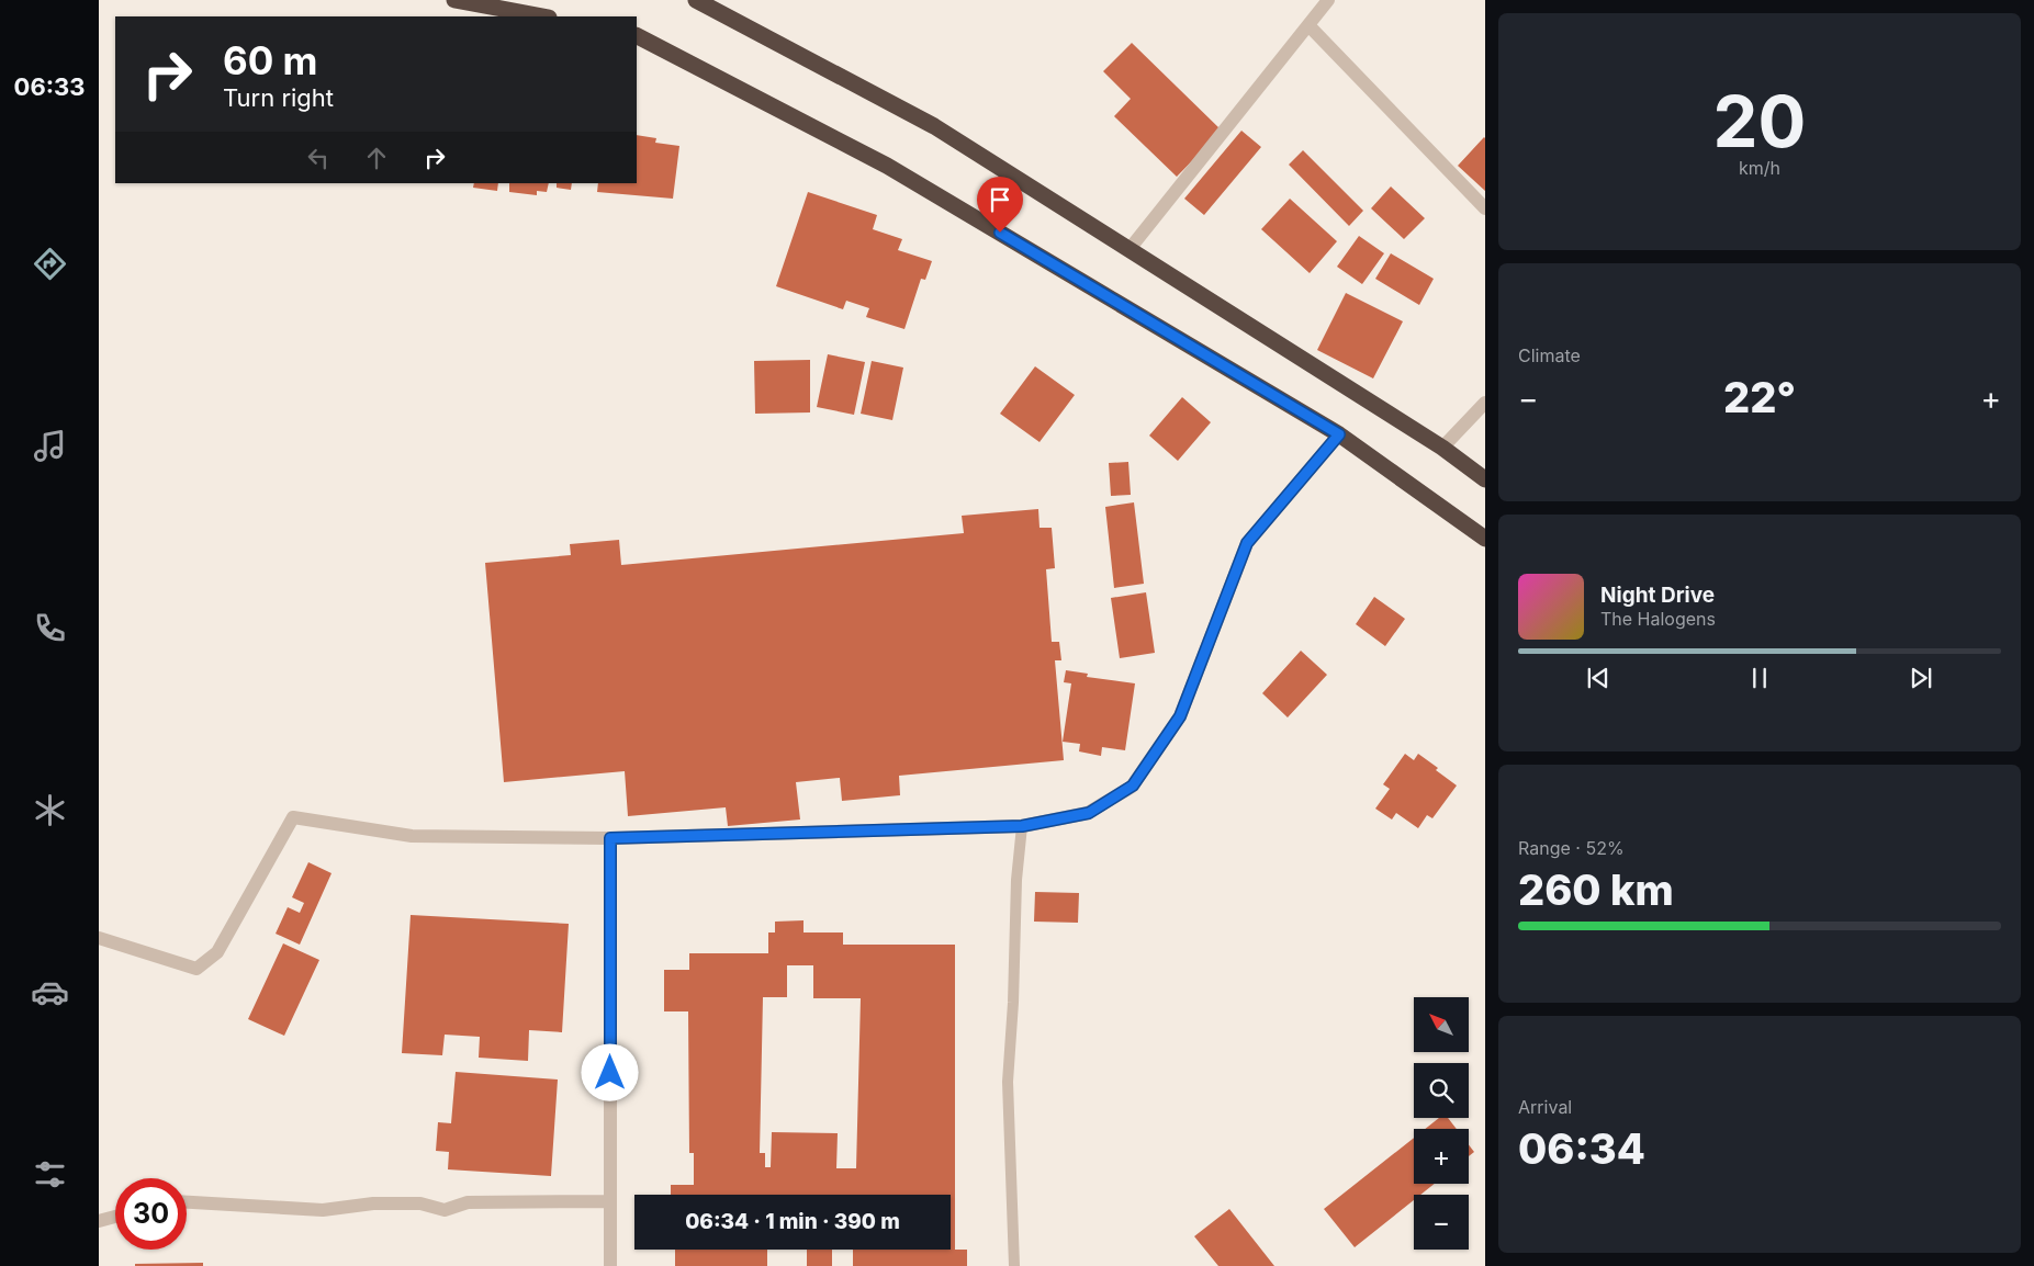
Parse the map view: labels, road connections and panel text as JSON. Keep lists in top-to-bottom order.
{
  "north": "top left",
  "page": {
    "tabs": "06:33",
    "tile": [
      ["20", "km/h"],
      "Climate",
      ["Range · 52%", "260 km"],
      ["Arrival", "06:34"]
    ],
    "turn": ["60 m", "Turn right"],
    "heat": ["−", "22°", "+"],
    "song": ["Night Drive", "The Halogens"],
    "map_buttons": ["+", "−"],
    "limit": "30",
    "trip": "06:34 · 1 min · 390 m"
  }
}
